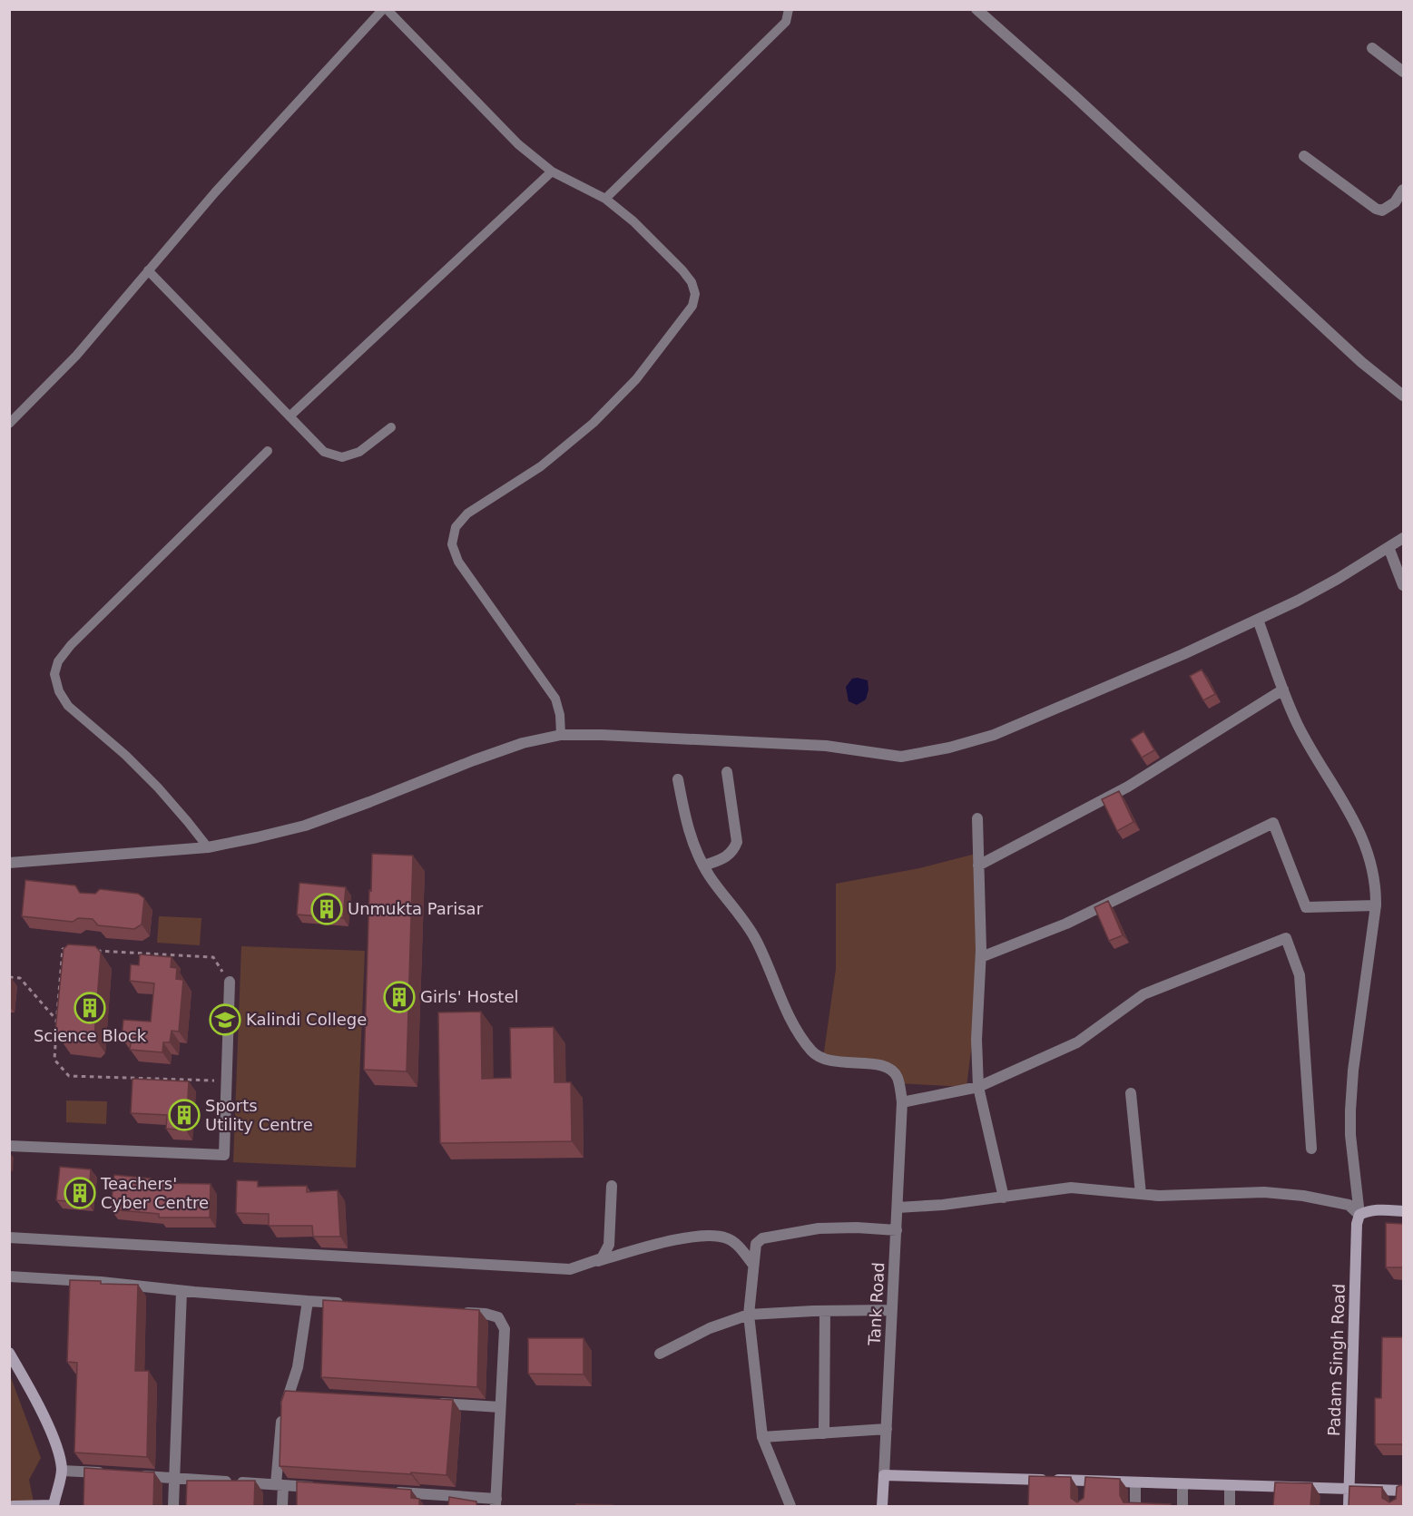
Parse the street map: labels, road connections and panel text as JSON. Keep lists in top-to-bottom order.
{
  "streets": {
    "street": ["Tank Road", "Padam Singh Road"]
  },
  "places": {
    "building": [
      "Unmukta Parisar",
      "Girls' Hostel",
      "Science Block",
      "Sports Utility Centre",
      "Teachers' Cyber Centre"
    ],
    "school or university": ["Kalindi College"]
  }
}
